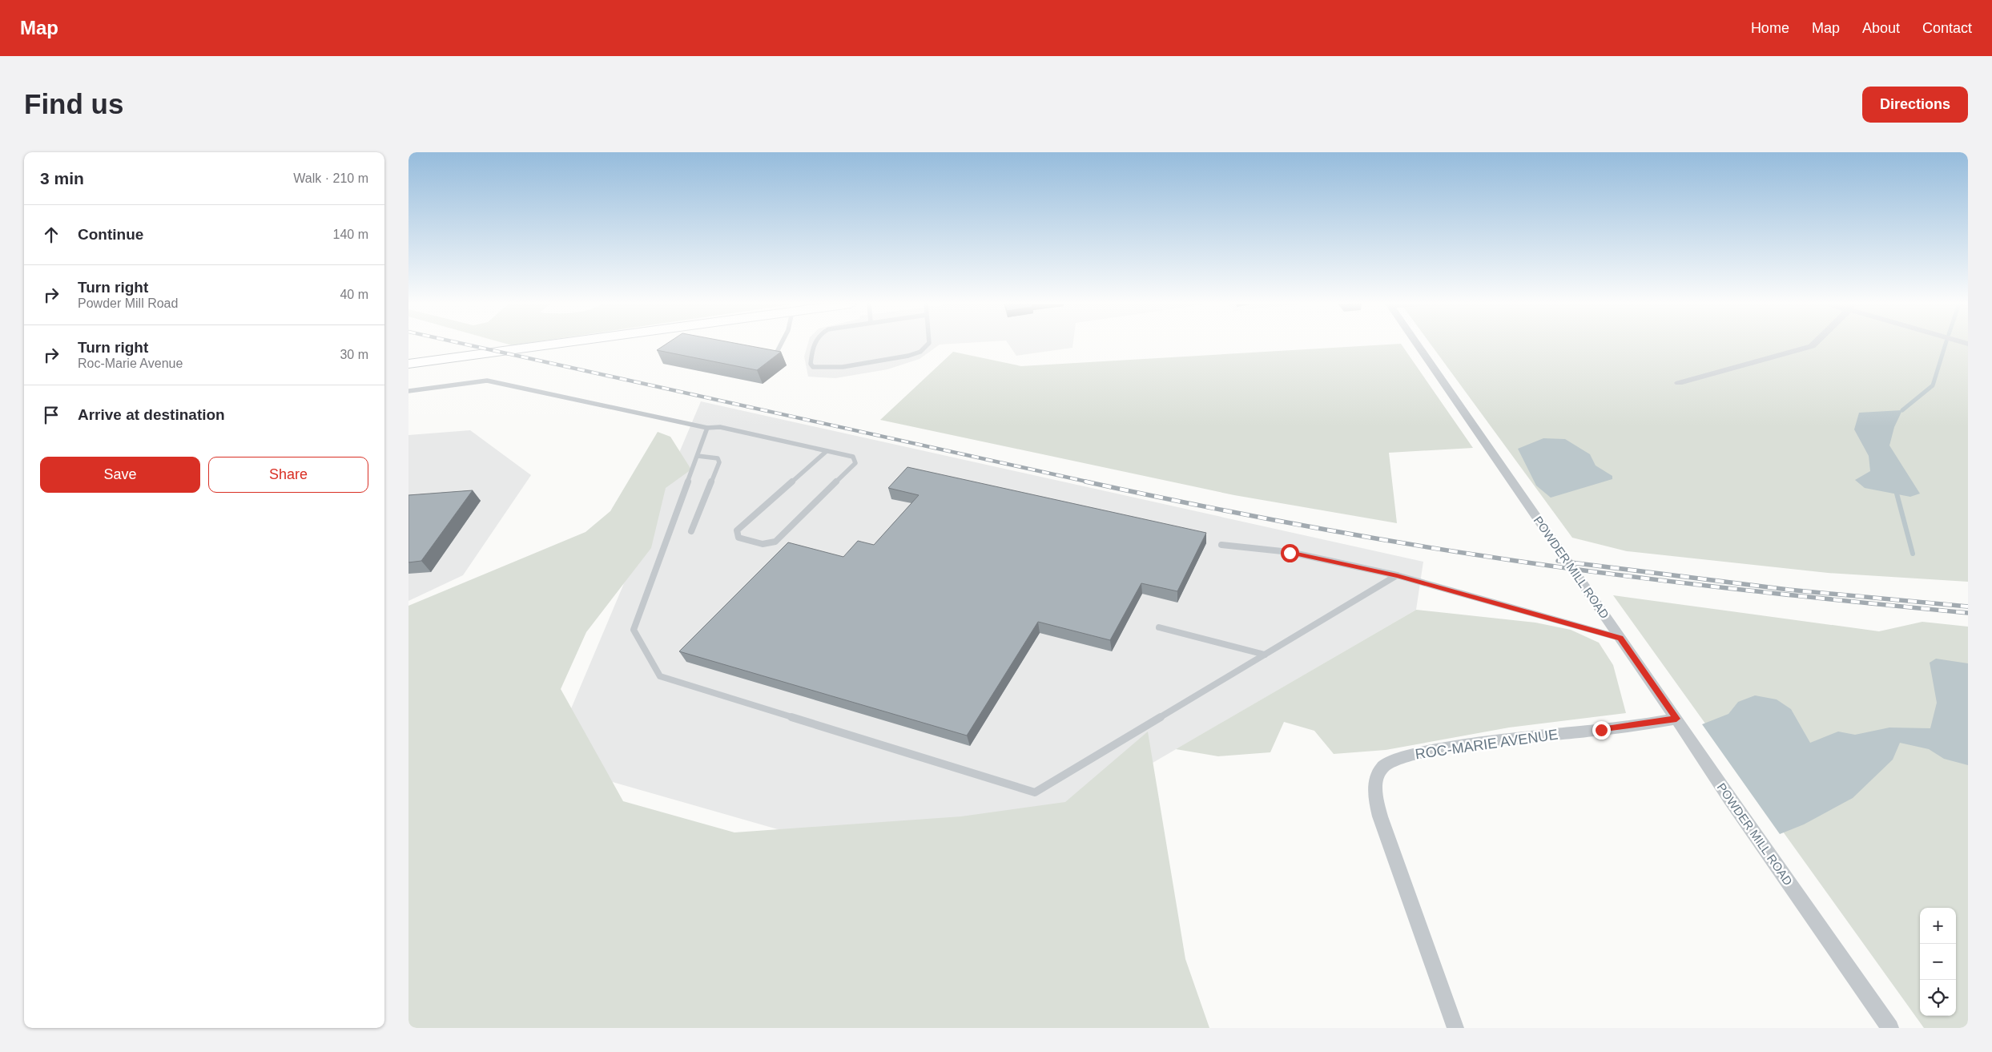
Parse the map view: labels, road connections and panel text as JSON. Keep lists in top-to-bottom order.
{
  "streets": {
    "street": ["POWDER MILL ROAD", "ROC-MARIE AVENUE"]
  },
  "crossings": [
    ["POWDER MILL ROAD", "ROC-MARIE AVENUE"]
  ],
  "page": {
    "header": "Map",
    "nav": [
      "Home",
      "Map",
      "About",
      "Contact"
    ],
    "buttons": [
      "Directions",
      ["Save", "Share"]
    ],
    "title": "Find us",
    "heading": ["3 min", "Walk · 210 m"],
    "list": [
      ["Continue", "140 m"],
      ["Turn right", "Powder Mill Road", "40 m"],
      ["Turn right", "Roc-Marie Avenue", "30 m"],
      "Arrive at destination"
    ],
    "map_buttons": ["+", "−"]
  }
}
